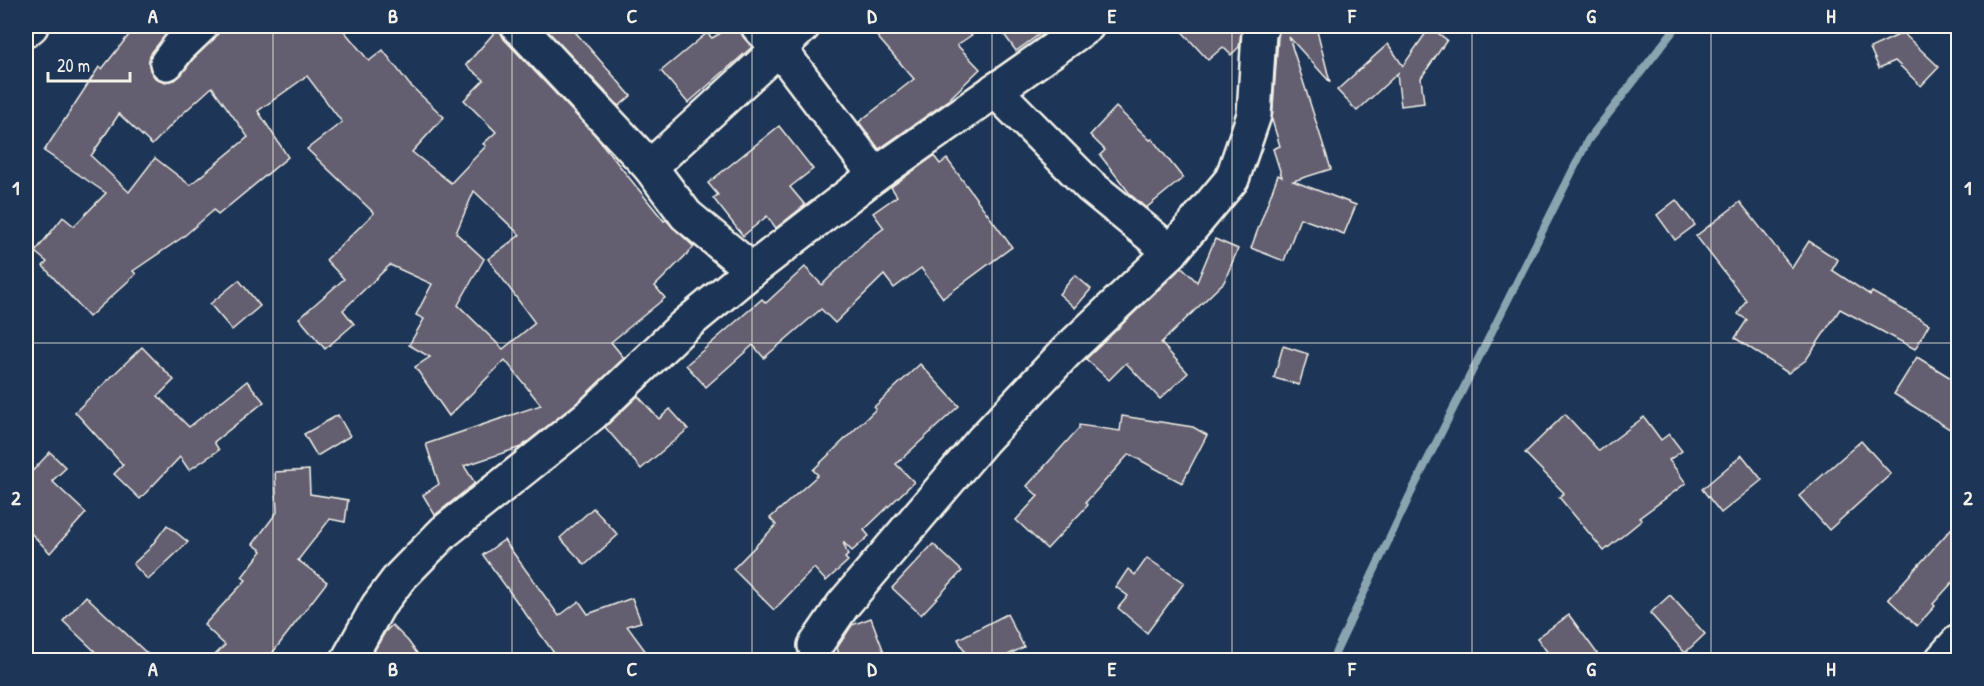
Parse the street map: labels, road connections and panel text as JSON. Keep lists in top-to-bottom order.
{
  "scale_bar": "20 m",
  "grid": {
    "columns": [
      "A",
      "B",
      "C",
      "D",
      "E",
      "F",
      "G",
      "H"
    ],
    "rows": ["1", "2"]
  }
}
